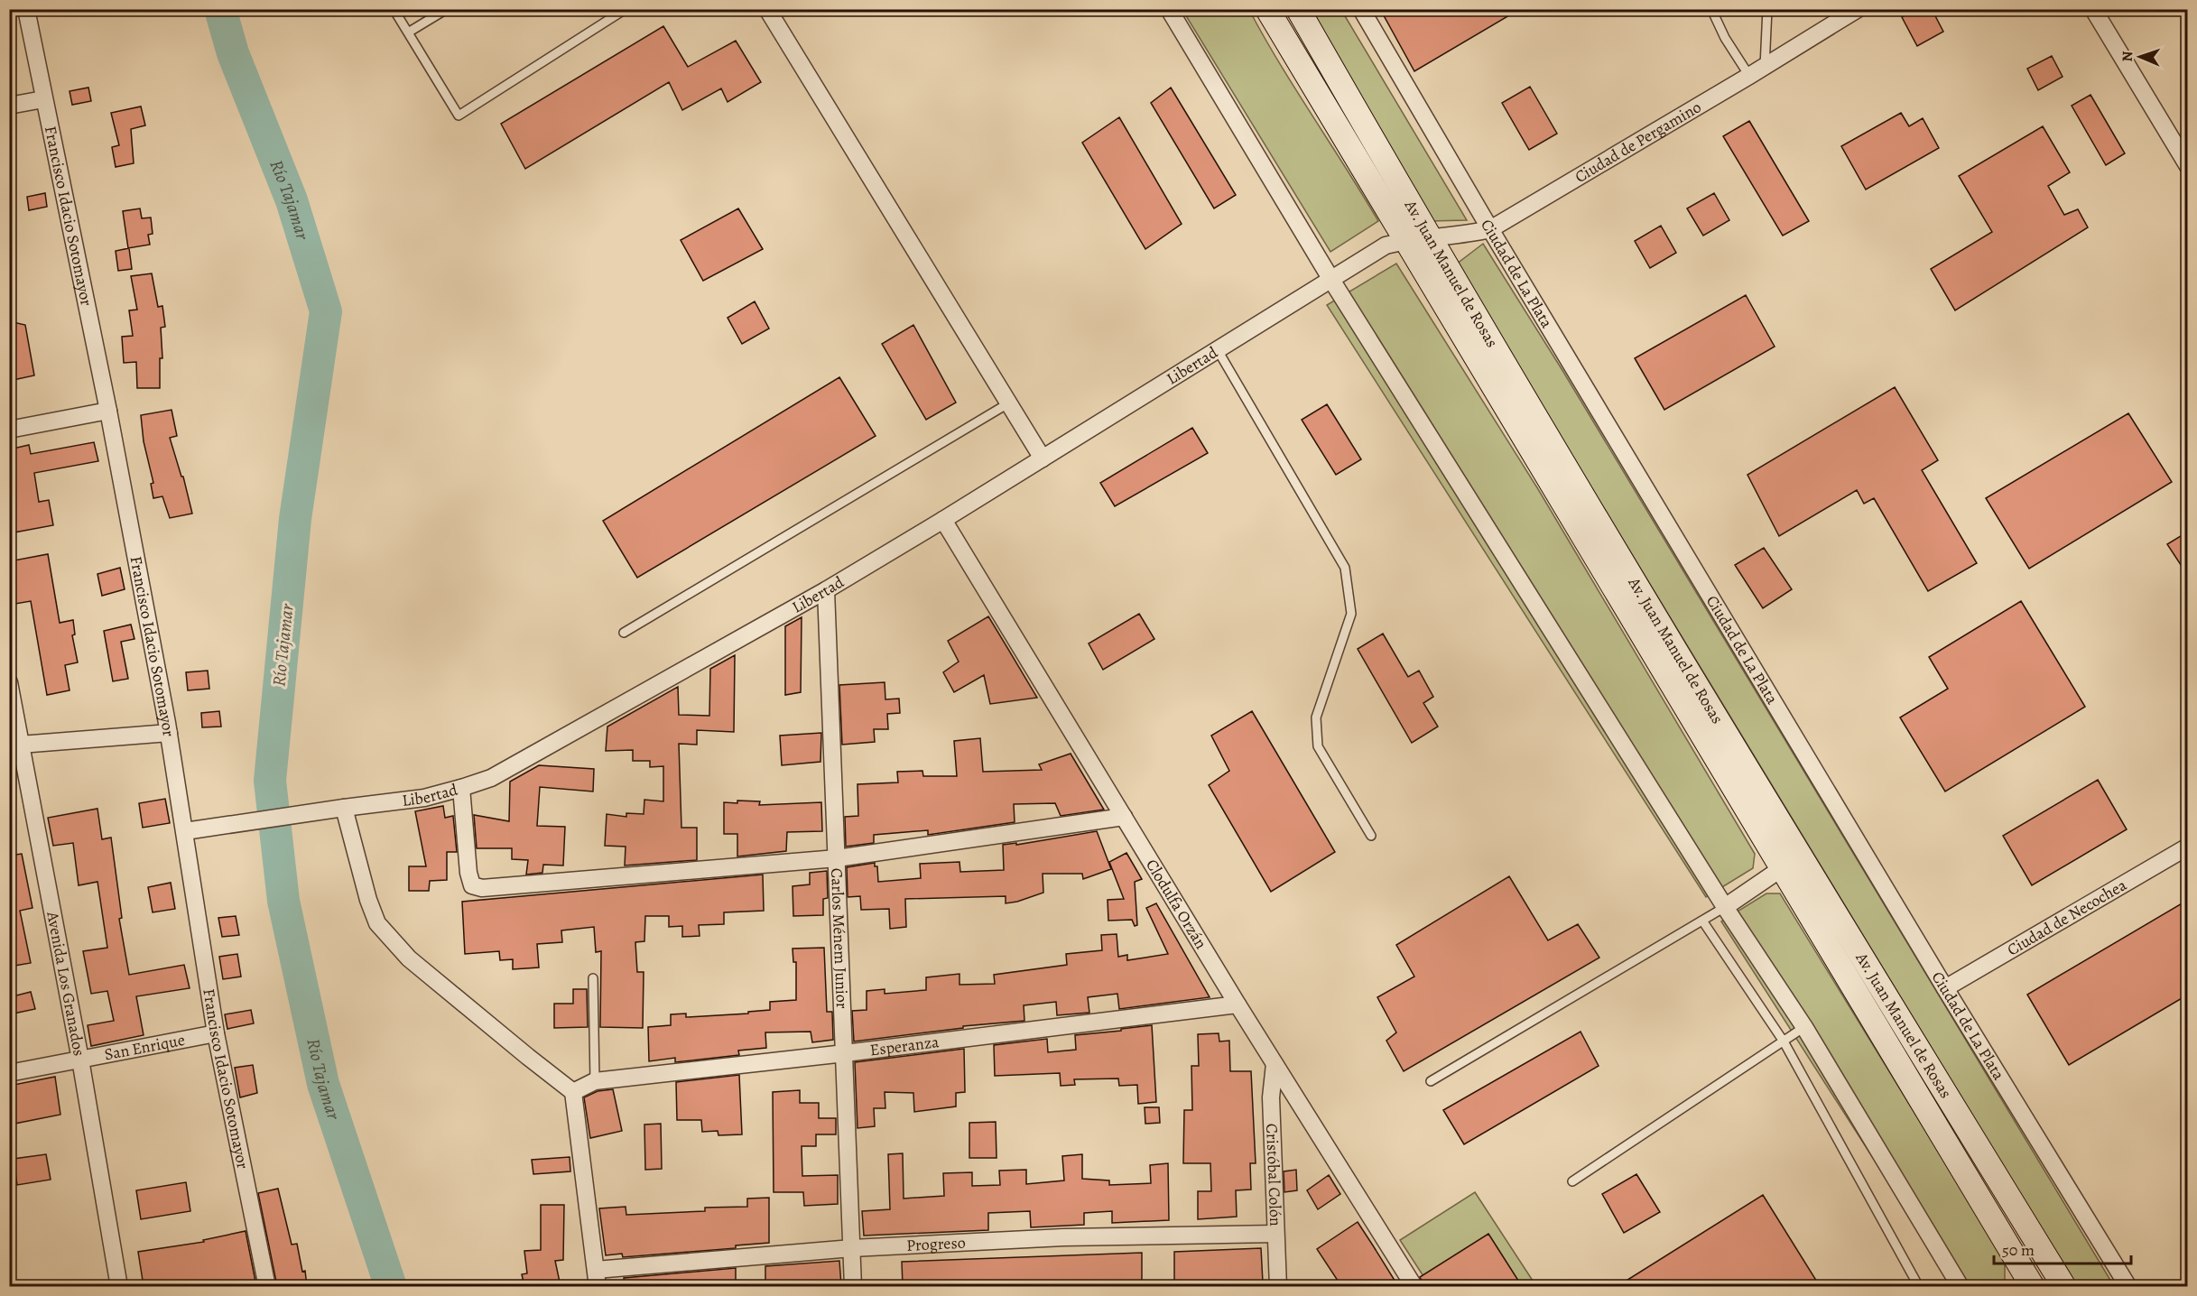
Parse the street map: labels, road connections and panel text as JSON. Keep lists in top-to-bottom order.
{
  "streets": {
    "main road": ["Av. Juan Manuel de Rosas"],
    "street": [
      "Ciudad de Pergamino",
      "Francisco Idacio Sotomayor",
      "Ciudad de La Plata",
      "Libertad",
      "Clodulfa Orzán",
      "Ciudad de Necochea",
      "Carlos Ménem Junior",
      "Avenida Los Granados",
      "Esperanza",
      "San Enrique",
      "Cristóbal Colón",
      "Progreso"
    ]
  },
  "crossings": [
    ["Ciudad de Pergamino", "Ciudad de La Plata"],
    ["Ciudad de Pergamino", "Av. Juan Manuel de Rosas"],
    ["Ciudad de Pergamino", "Libertad"],
    ["Francisco Idacio Sotomayor", "Libertad"],
    ["Francisco Idacio Sotomayor", "San Enrique"],
    ["Ciudad de La Plata", "Ciudad de Necochea"],
    ["Av. Juan Manuel de Rosas", "Libertad"],
    ["Libertad", "Clodulfa Orzán"],
    ["Libertad", "Carlos Ménem Junior"],
    ["Clodulfa Orzán", "Esperanza"],
    ["Clodulfa Orzán", "Cristóbal Colón"],
    ["Carlos Ménem Junior", "Esperanza"],
    ["Carlos Ménem Junior", "Progreso"],
    ["Avenida Los Granados", "San Enrique"],
    ["Cristóbal Colón", "Progreso"]
  ],
  "water": ["Río Tajamar"],
  "scale_bar": "50 m",
  "north": "left"
}
